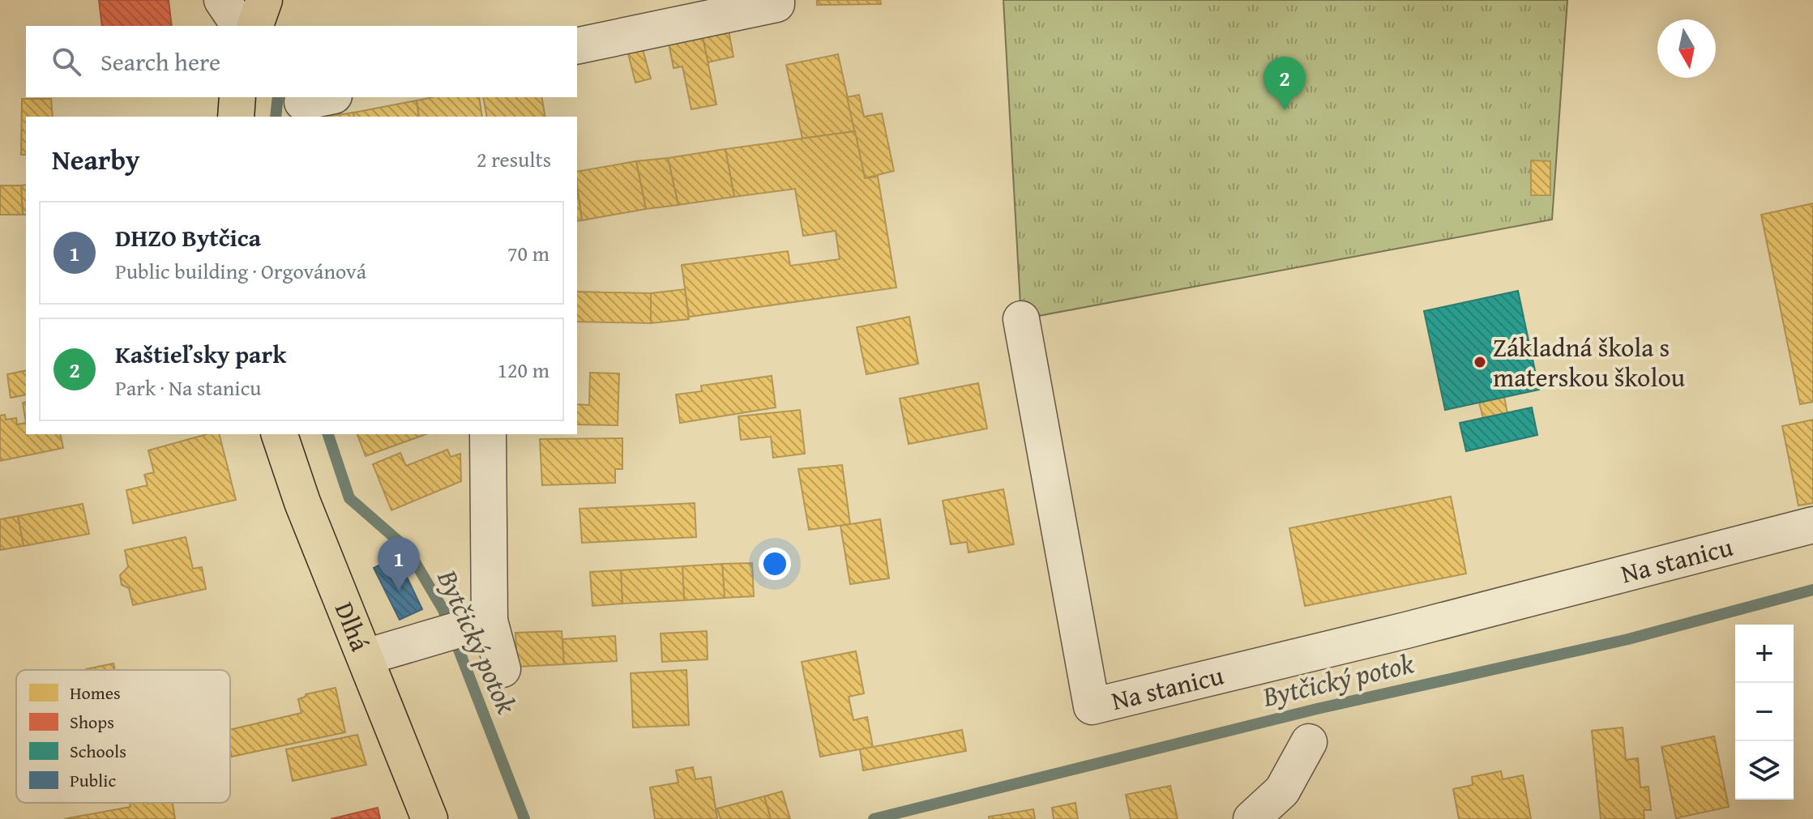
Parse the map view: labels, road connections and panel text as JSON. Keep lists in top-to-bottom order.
{
  "streets": {
    "main road": ["Dlhá"],
    "street": ["Na stanicu"]
  },
  "water": ["Bytčický potok"],
  "places": ["Základná škola s materskou školou"],
  "legend": [
    "Homes",
    "Shops",
    "Schools",
    "Public"
  ],
  "north": "bottom",
  "page": {
    "search": "Search here",
    "pins": ["2", "1"],
    "heading": ["Nearby", "2 results"],
    "list": [
      {
        "mark": "1",
        "name": "DHZO Bytčica",
        "note": "Public building · Orgovánová",
        "value": "70 m"
      },
      {
        "mark": "2",
        "name": "Kaštieľsky park",
        "note": "Park · Na stanicu",
        "value": "120 m"
      }
    ],
    "map_buttons": ["+", "−"]
  }
}
